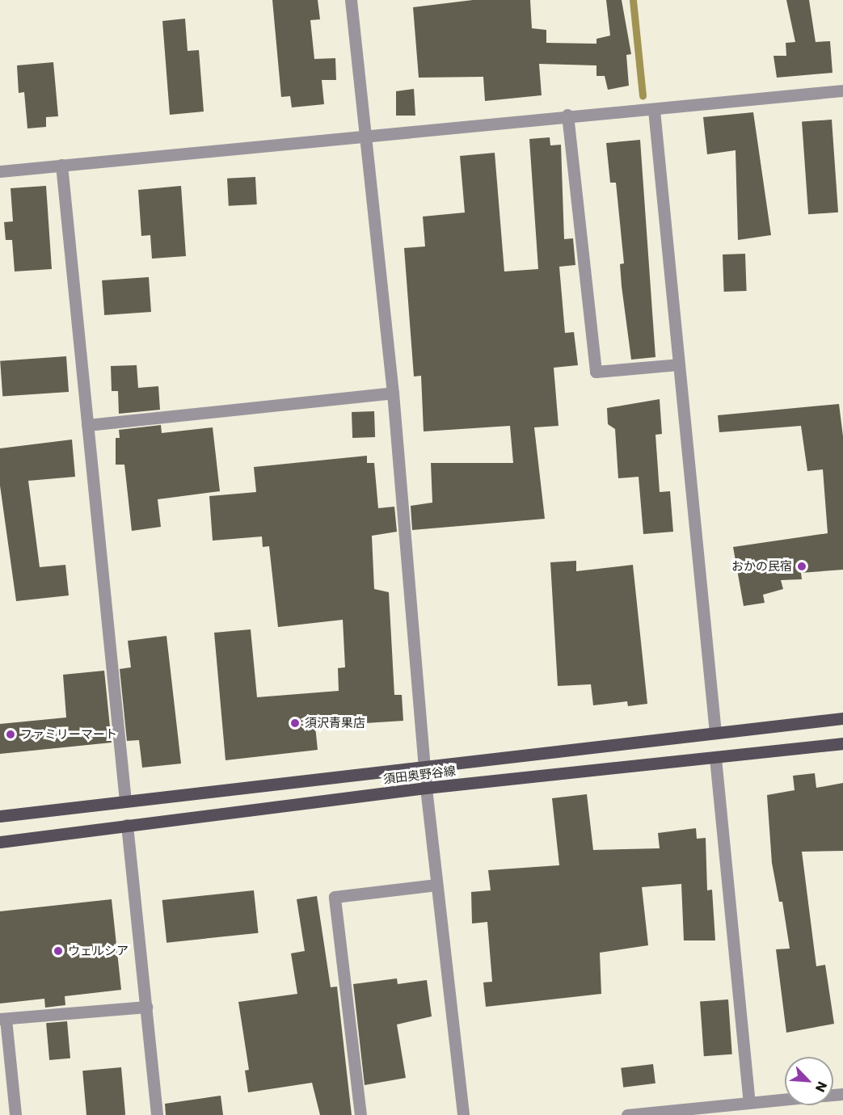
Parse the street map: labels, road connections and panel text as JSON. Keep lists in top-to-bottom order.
{
  "streets": {
    "main road": ["須田奥野谷線"]
  },
  "places": [
    "おかの民宿",
    "須沢青果店",
    "ファミリーマート",
    "ウェルシア"
  ],
  "north": "bottom right"
}
